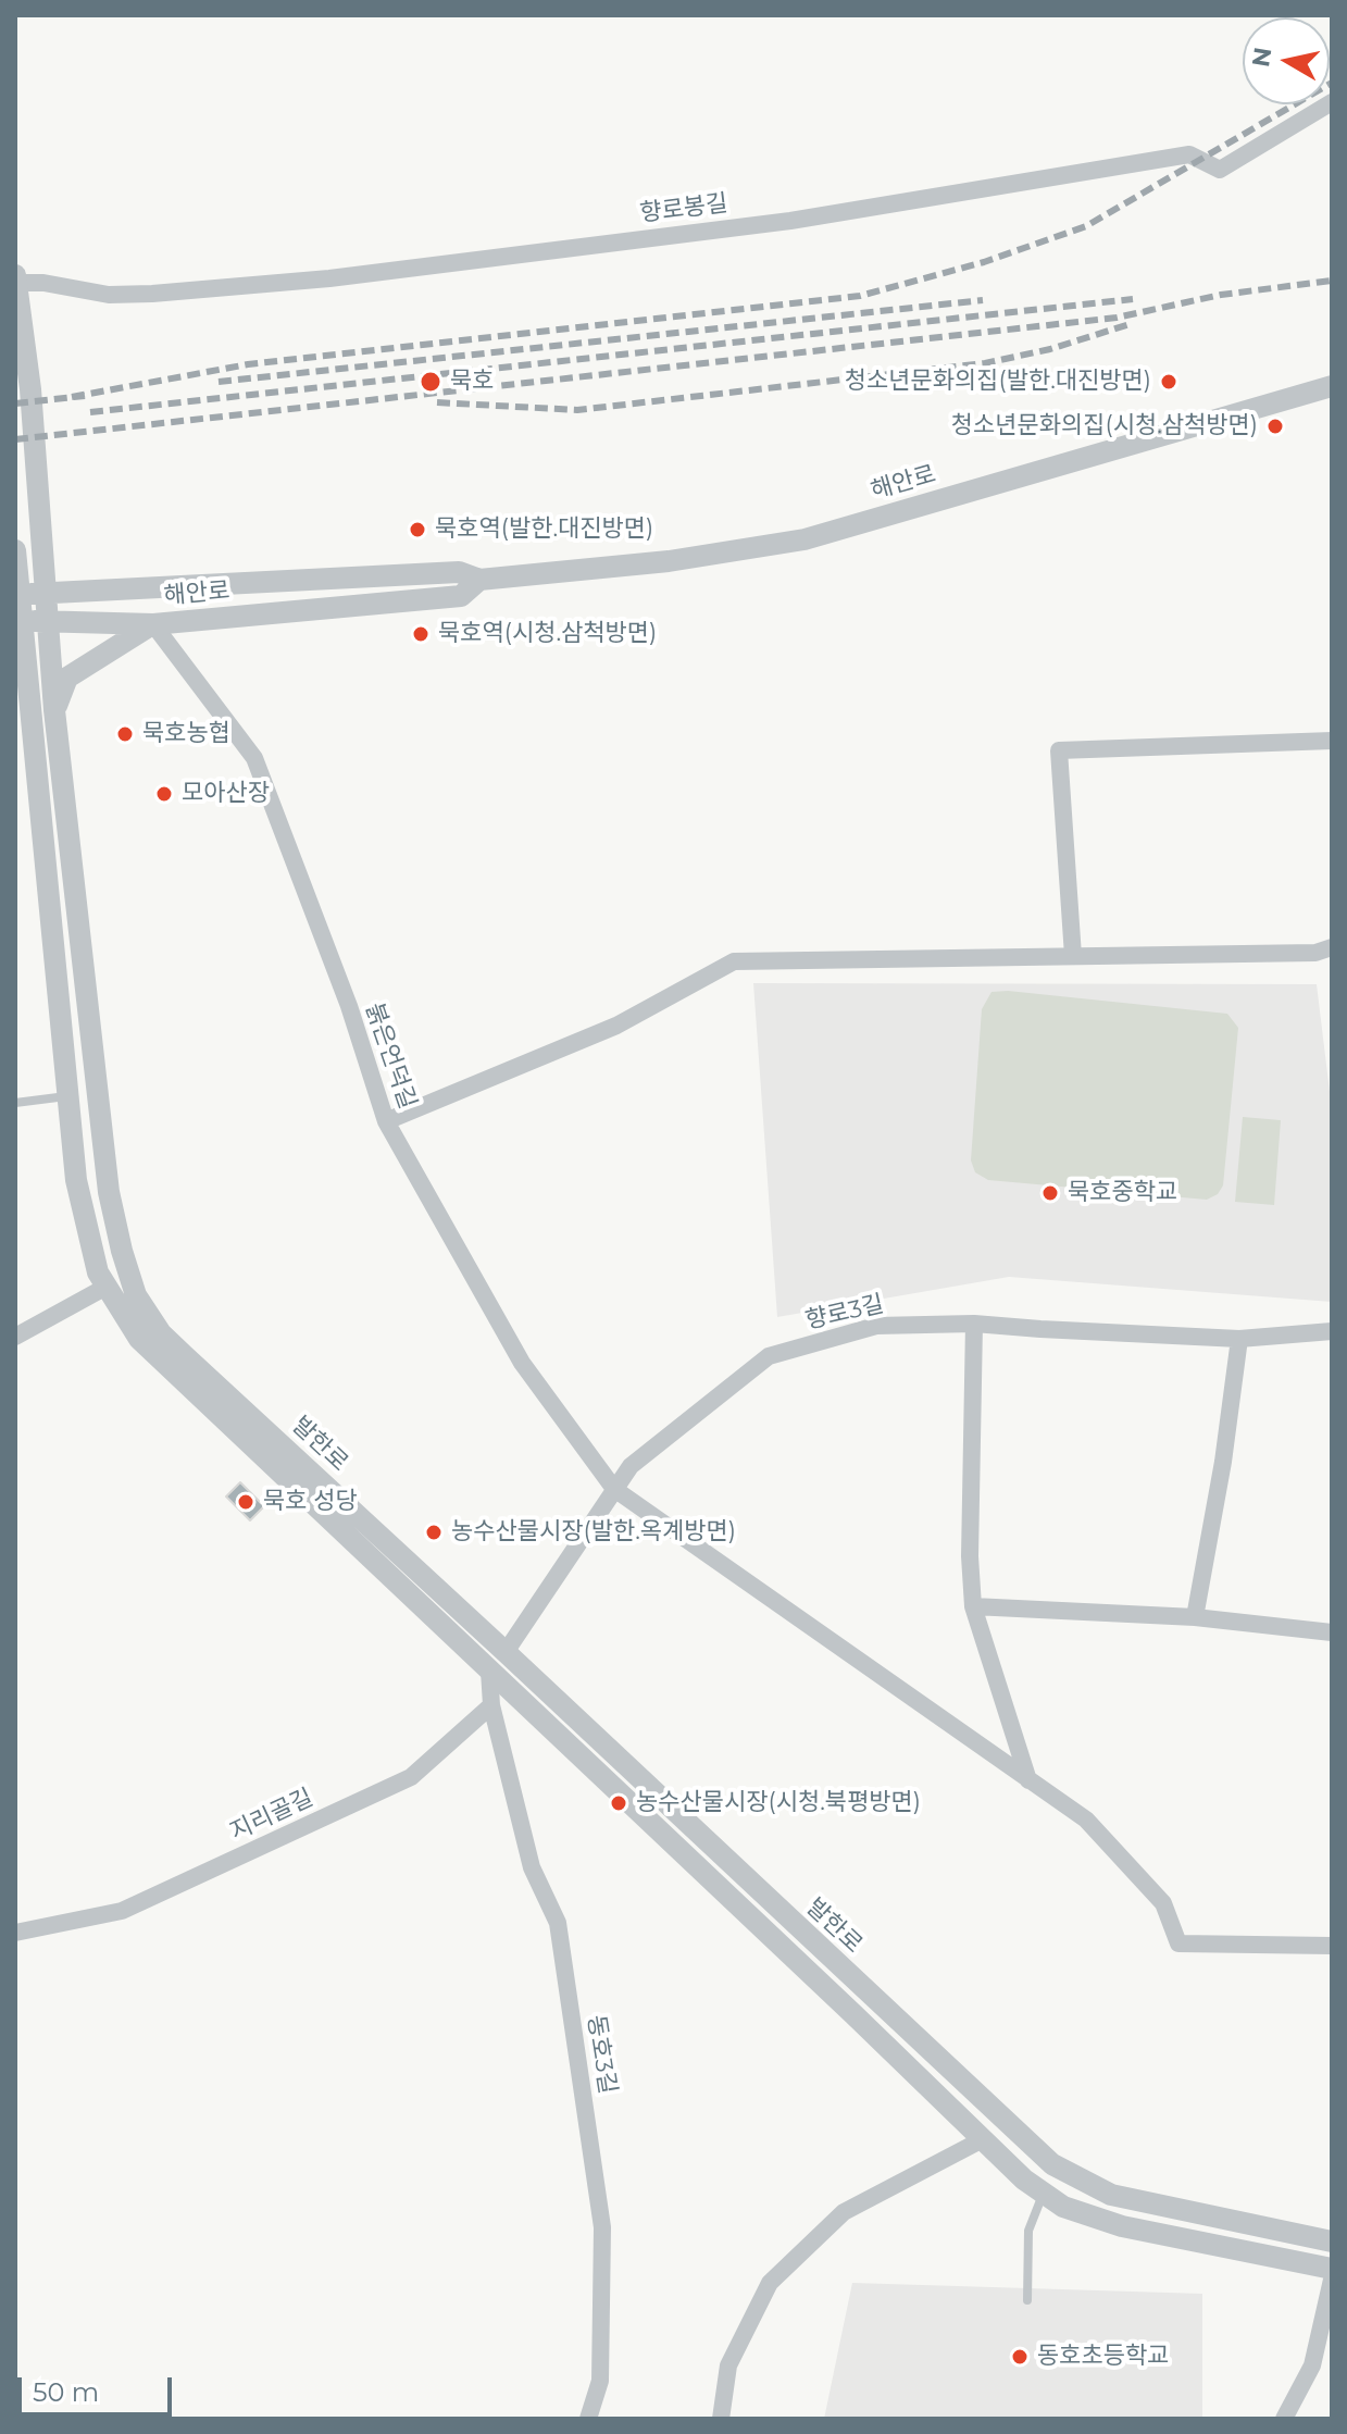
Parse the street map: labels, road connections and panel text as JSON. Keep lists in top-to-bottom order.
{
  "streets": {
    "street": [
      "향로봉길",
      "해안로",
      "붉은언덕길",
      "향로3길",
      "발한로",
      "지리골길",
      "동호3길"
    ]
  },
  "crossings": [
    ["향로봉길", "발한로"],
    ["해안로", "붉은언덕길"],
    ["해안로", "발한로"],
    ["붉은언덕길", "향로3길"],
    ["향로3길", "발한로"],
    ["지리골길", "동호3길"]
  ],
  "places": [
    "묵호",
    "청소년문화의집(발한.대진방면)",
    "청소년문화의집(시청.삼척방면)",
    "묵호역(발한.대진방면)",
    "묵호역(시청.삼척방면)",
    "묵호농협",
    "모아산장",
    "묵호중학교",
    "묵호 성당",
    "농수산물시장(발한.옥계방면)",
    "농수산물시장(시청.북평방면)",
    "동호초등학교"
  ],
  "scale_bar": "50 m",
  "north": "left"
}
